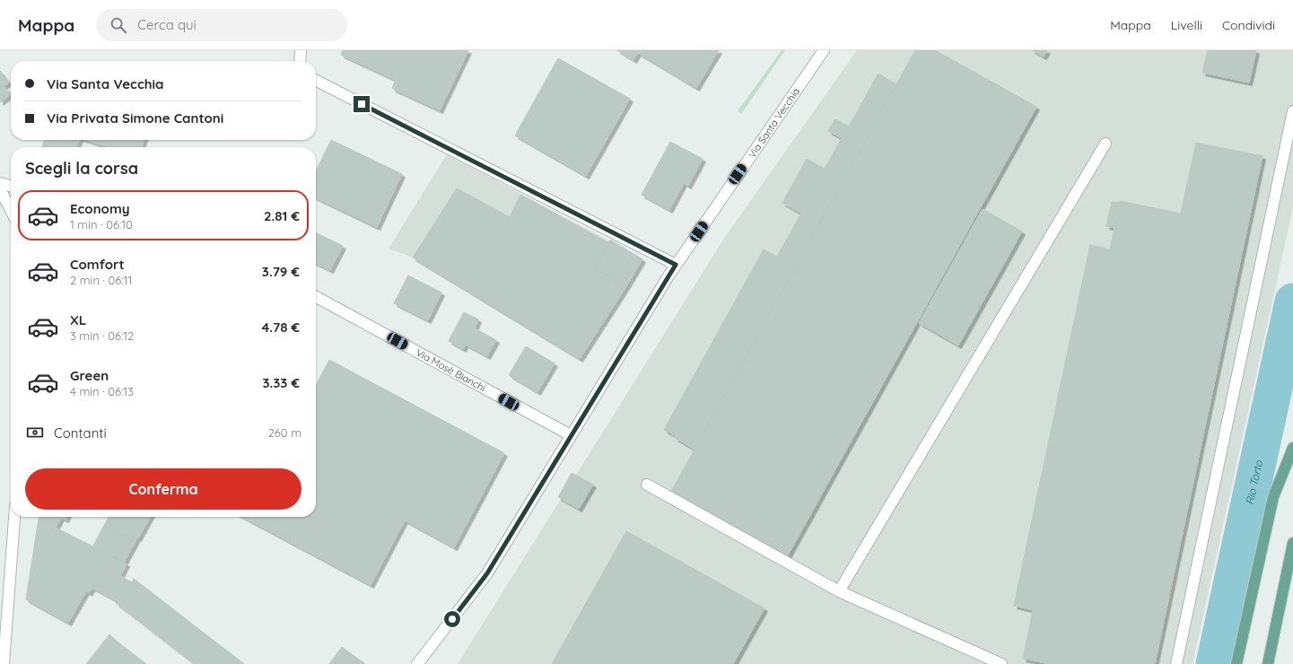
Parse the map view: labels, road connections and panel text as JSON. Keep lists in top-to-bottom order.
{
  "streets": {
    "street": ["Via Santa Vecchia", "Via Mosè Bianchi"]
  },
  "crossings": [
    ["Via Santa Vecchia", "Via Mosè Bianchi"]
  ],
  "water": ["Rio Torto"],
  "page": {
    "header": "Mappa",
    "search": "Cerca qui",
    "nav": ["Mappa", "Livelli", "Condividi"],
    "banner": ["Via Santa Vecchia", "Via Privata Simone Cantoni"],
    "heading": "Scegli la corsa",
    "list": [
      {
        "name": "Economy",
        "note": "1 min · 06:10",
        "value": "2.81 €"
      },
      {
        "name": "Comfort",
        "note": "2 min · 06:11",
        "value": "3.79 €"
      },
      {
        "name": "XL",
        "note": "3 min · 06:12",
        "value": "4.78 €"
      },
      {
        "name": "Green",
        "note": "4 min · 06:13",
        "value": "3.33 €"
      }
    ],
    "pay": ["Contanti", "260 m"],
    "buttons": "Conferma"
  }
}
